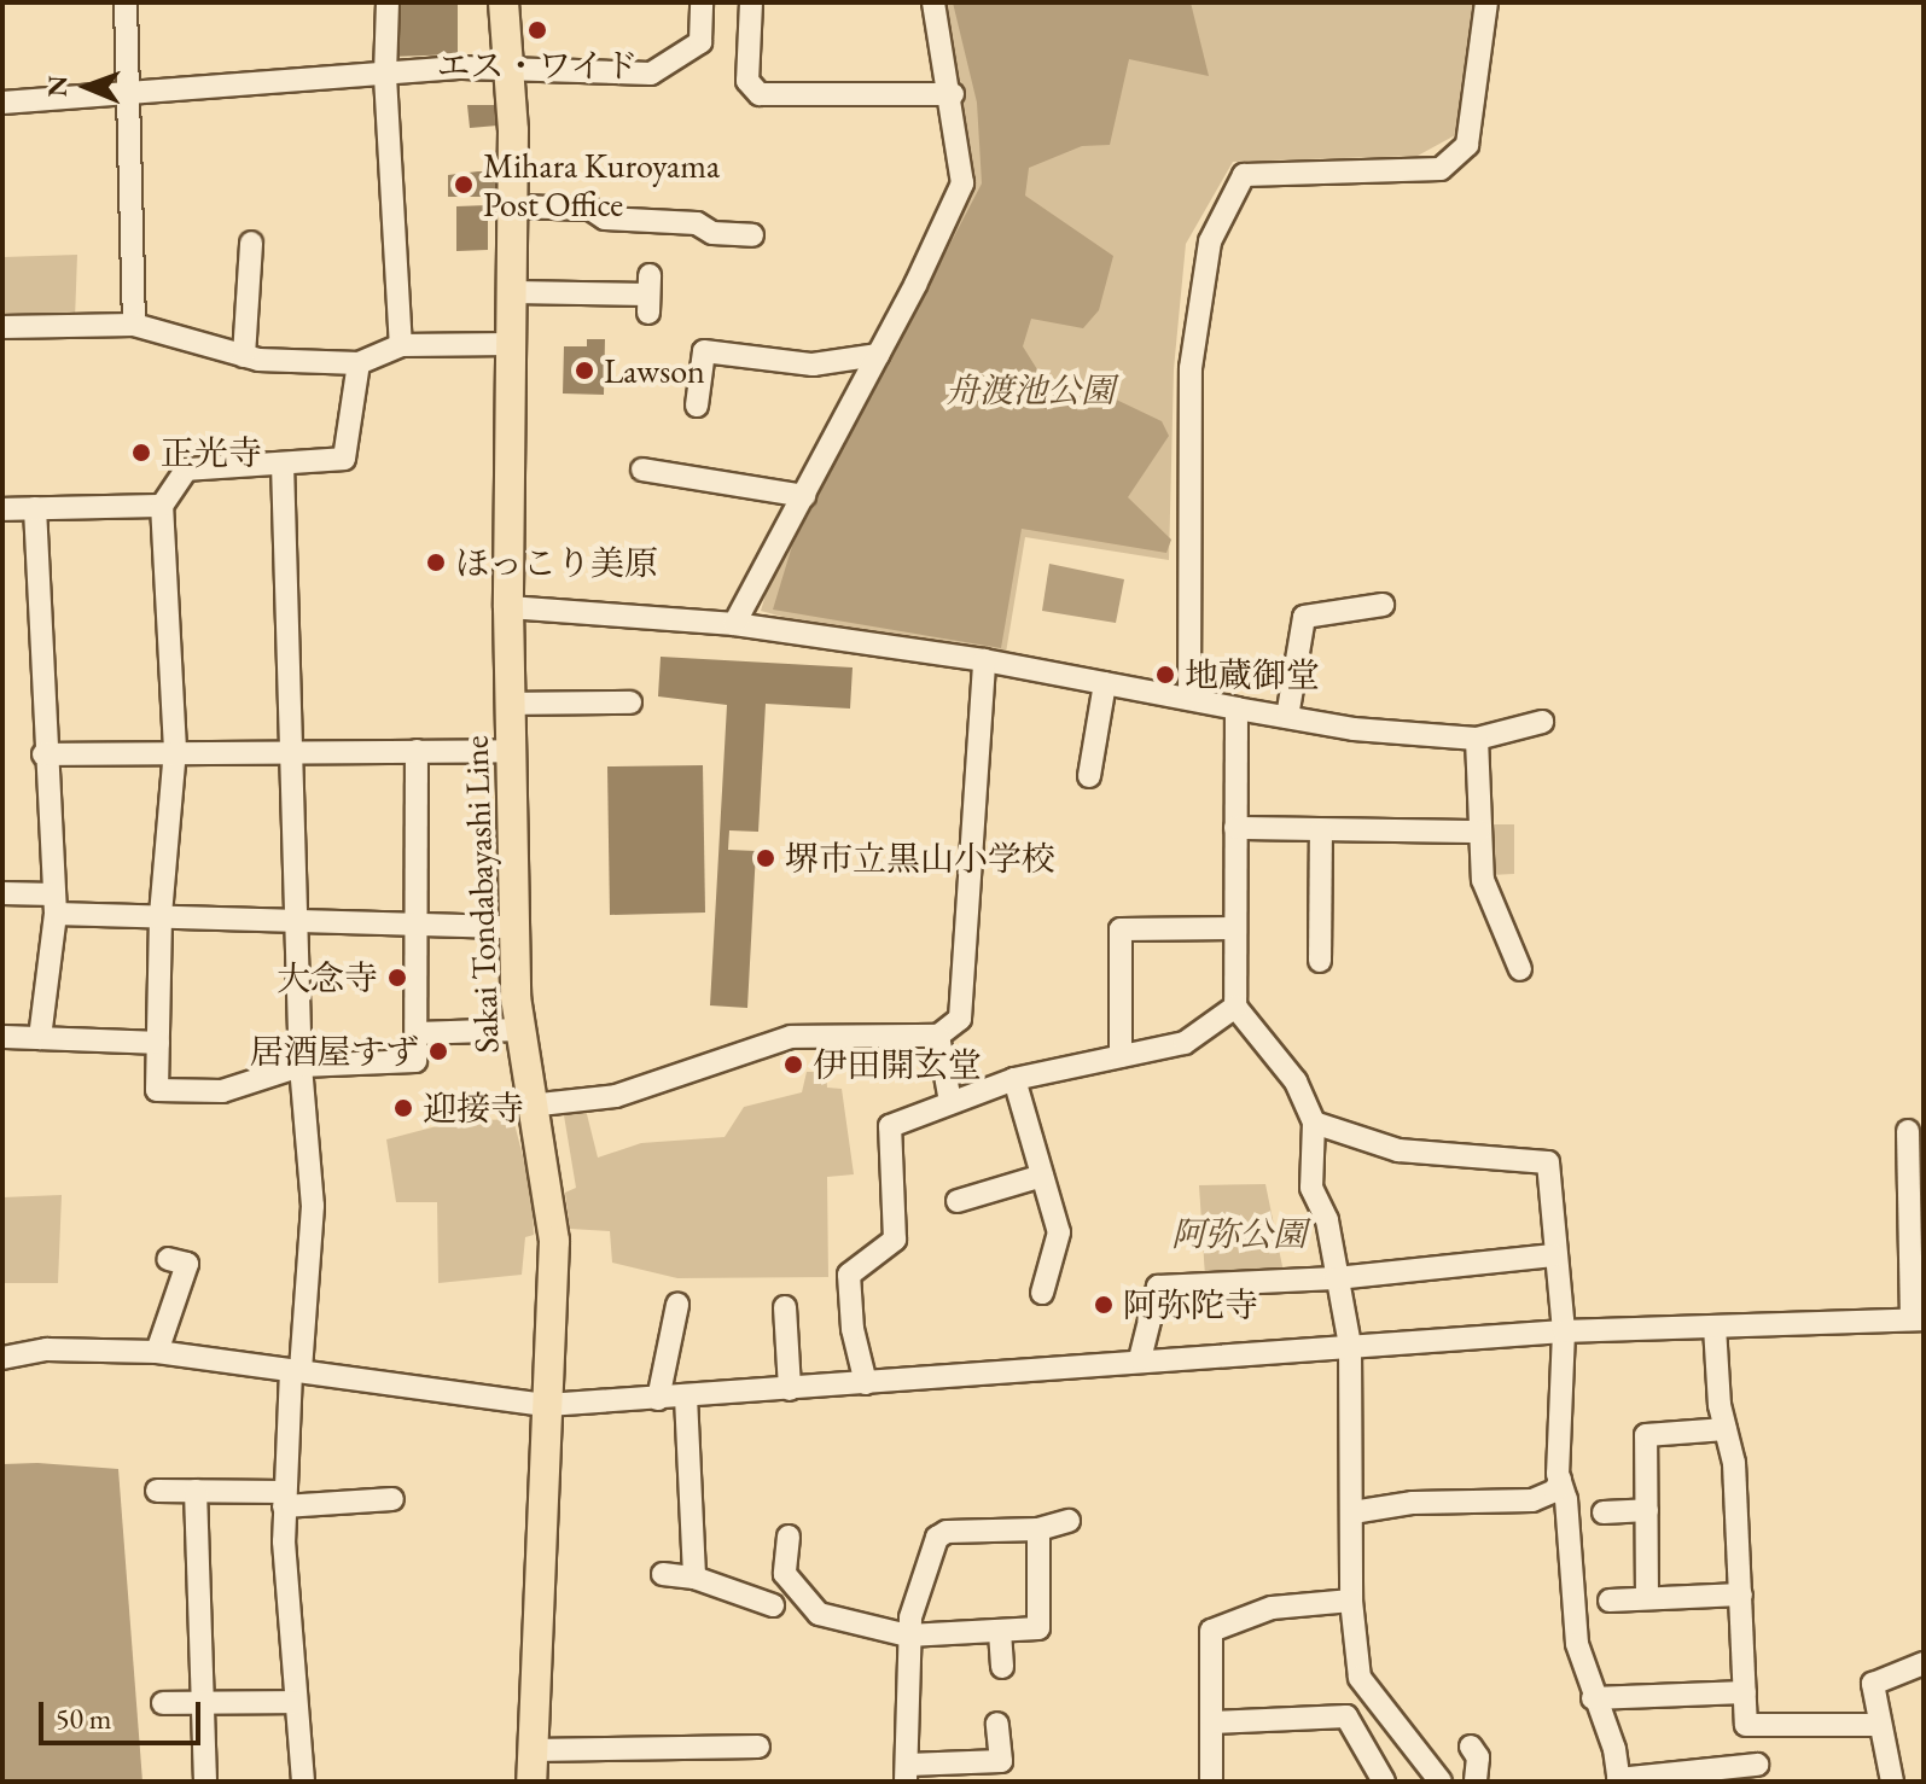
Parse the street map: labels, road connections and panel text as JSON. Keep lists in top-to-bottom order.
{
  "streets": {
    "main road": ["Sakai Tondabayashi Line"]
  },
  "parks": ["舟渡池公園", "阿弥公園"],
  "places": [
    "エス・ワイド",
    "Mihara Kuroyama Post Office",
    "Lawson",
    "正光寺",
    "ほっこり美原",
    "地蔵御堂",
    "堺市立黒山小学校",
    "大念寺",
    "居酒屋すず",
    "伊田開玄堂",
    "迎接寺",
    "阿弥陀寺"
  ],
  "scale_bar": "50 m",
  "north": "left"
}
